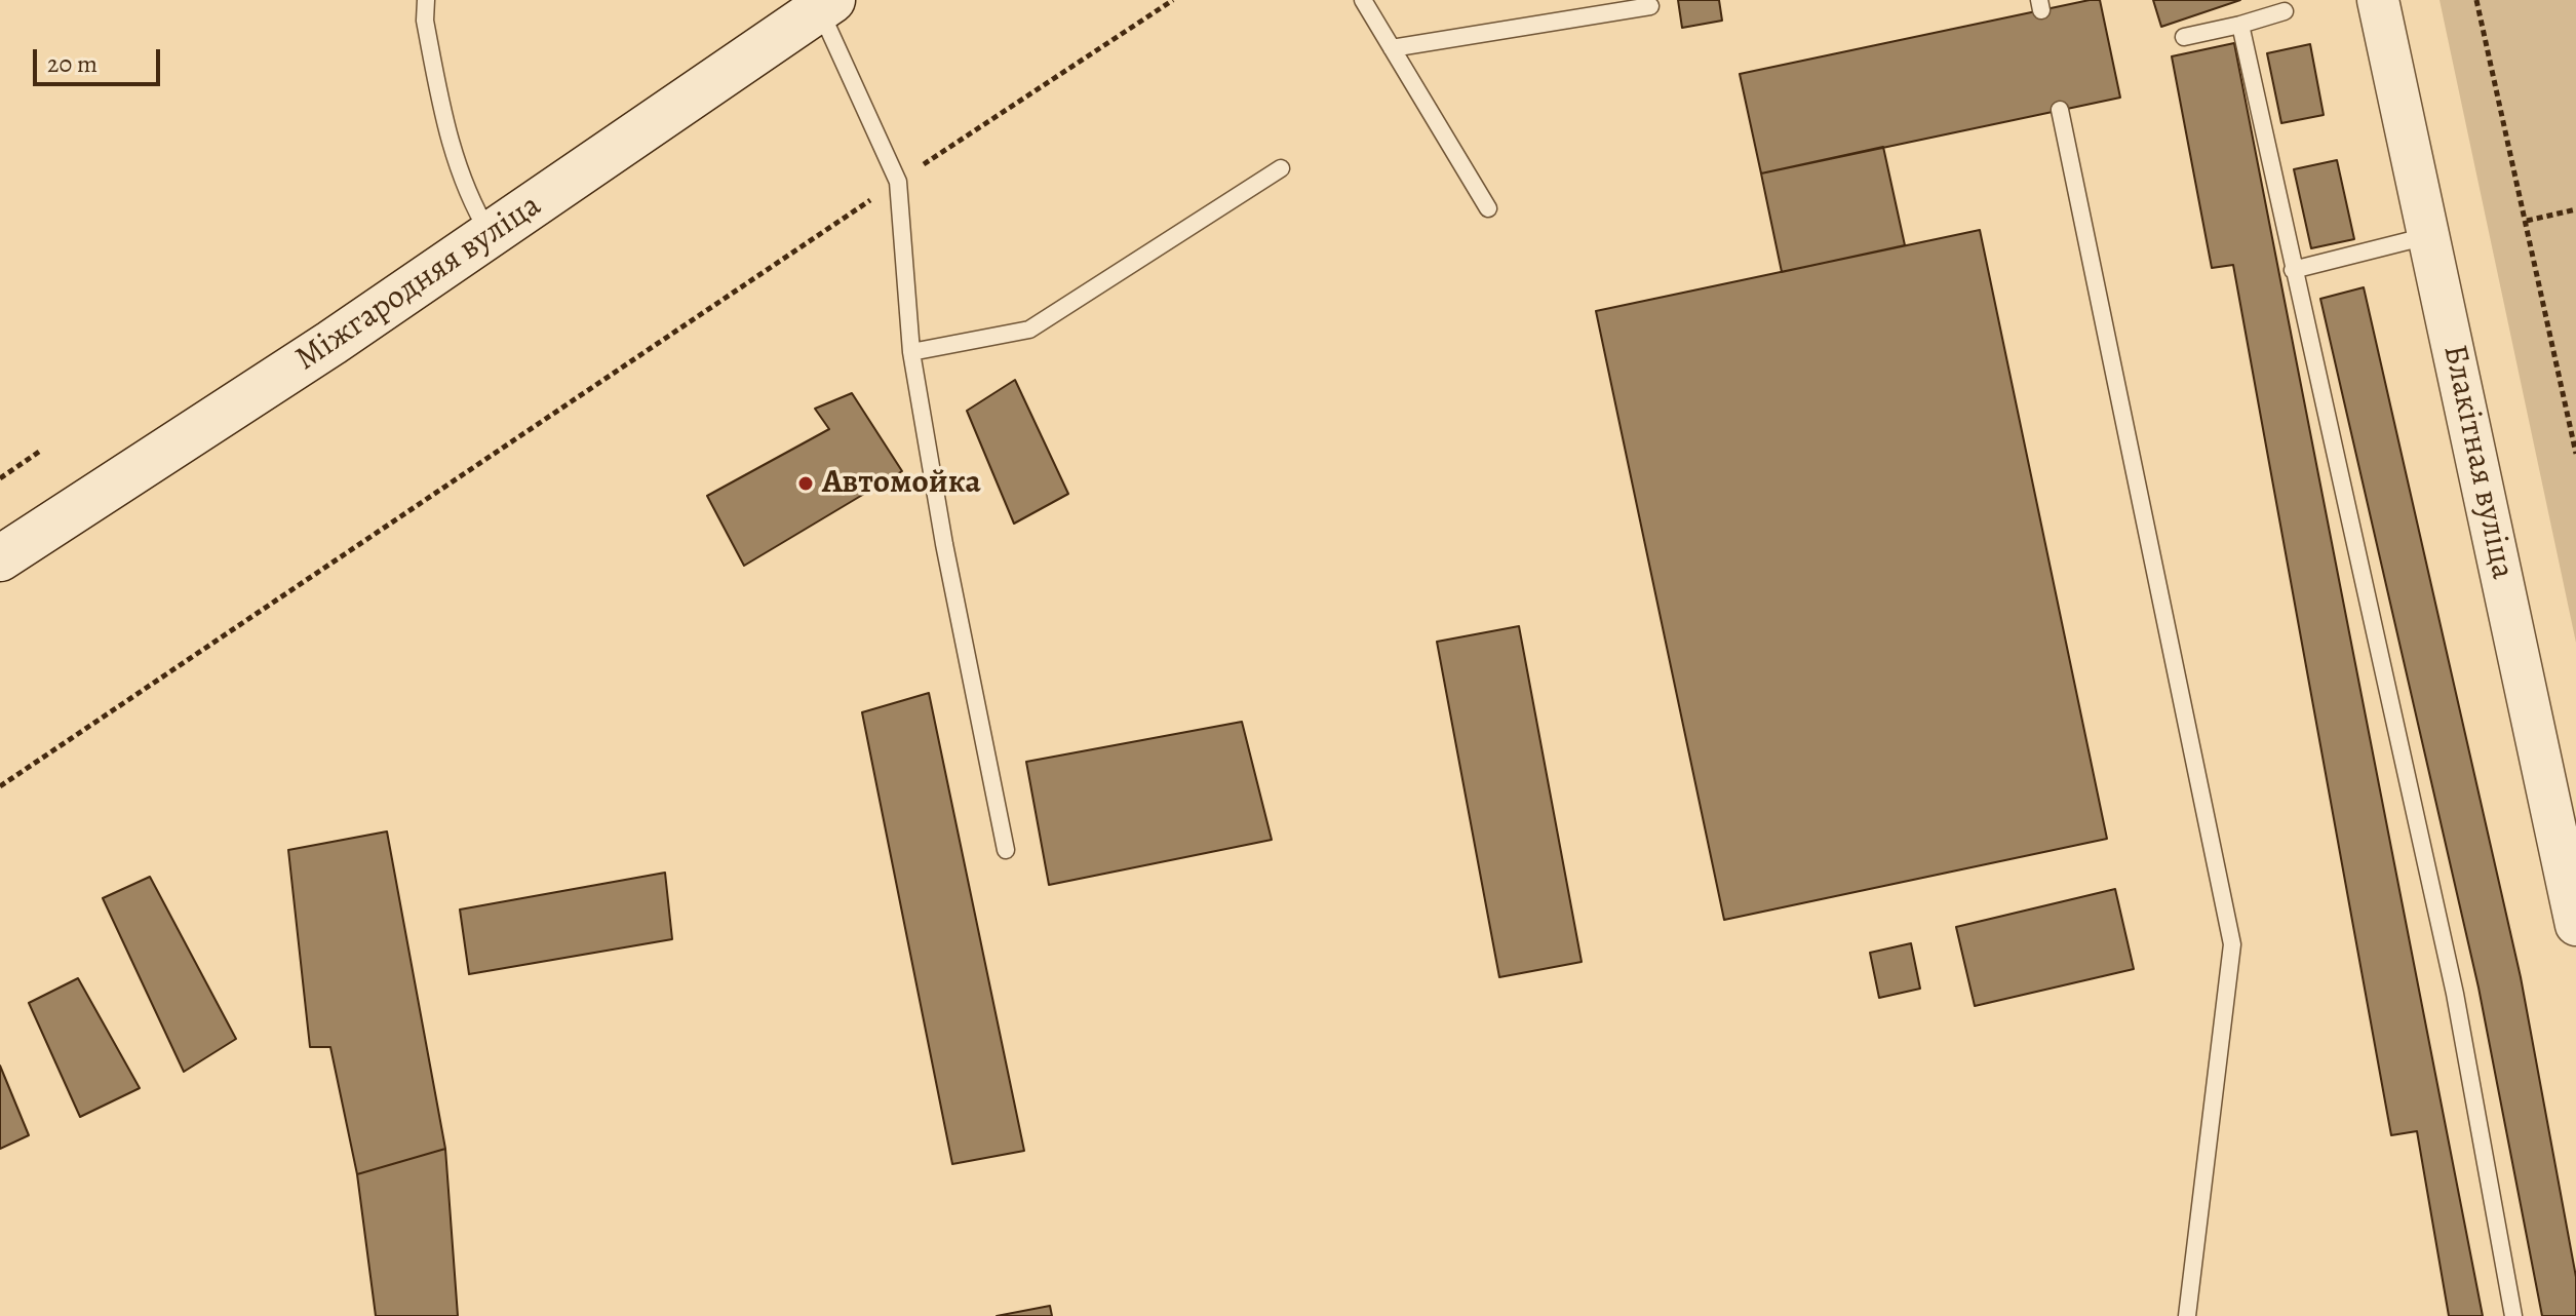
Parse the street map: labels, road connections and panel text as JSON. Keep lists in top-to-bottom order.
{
  "streets": {
    "main road": ["Міжгародняя вуліца"],
    "street": ["Блакітная вуліца"]
  },
  "places": ["Автомойка"],
  "scale_bar": "20 m"
}
